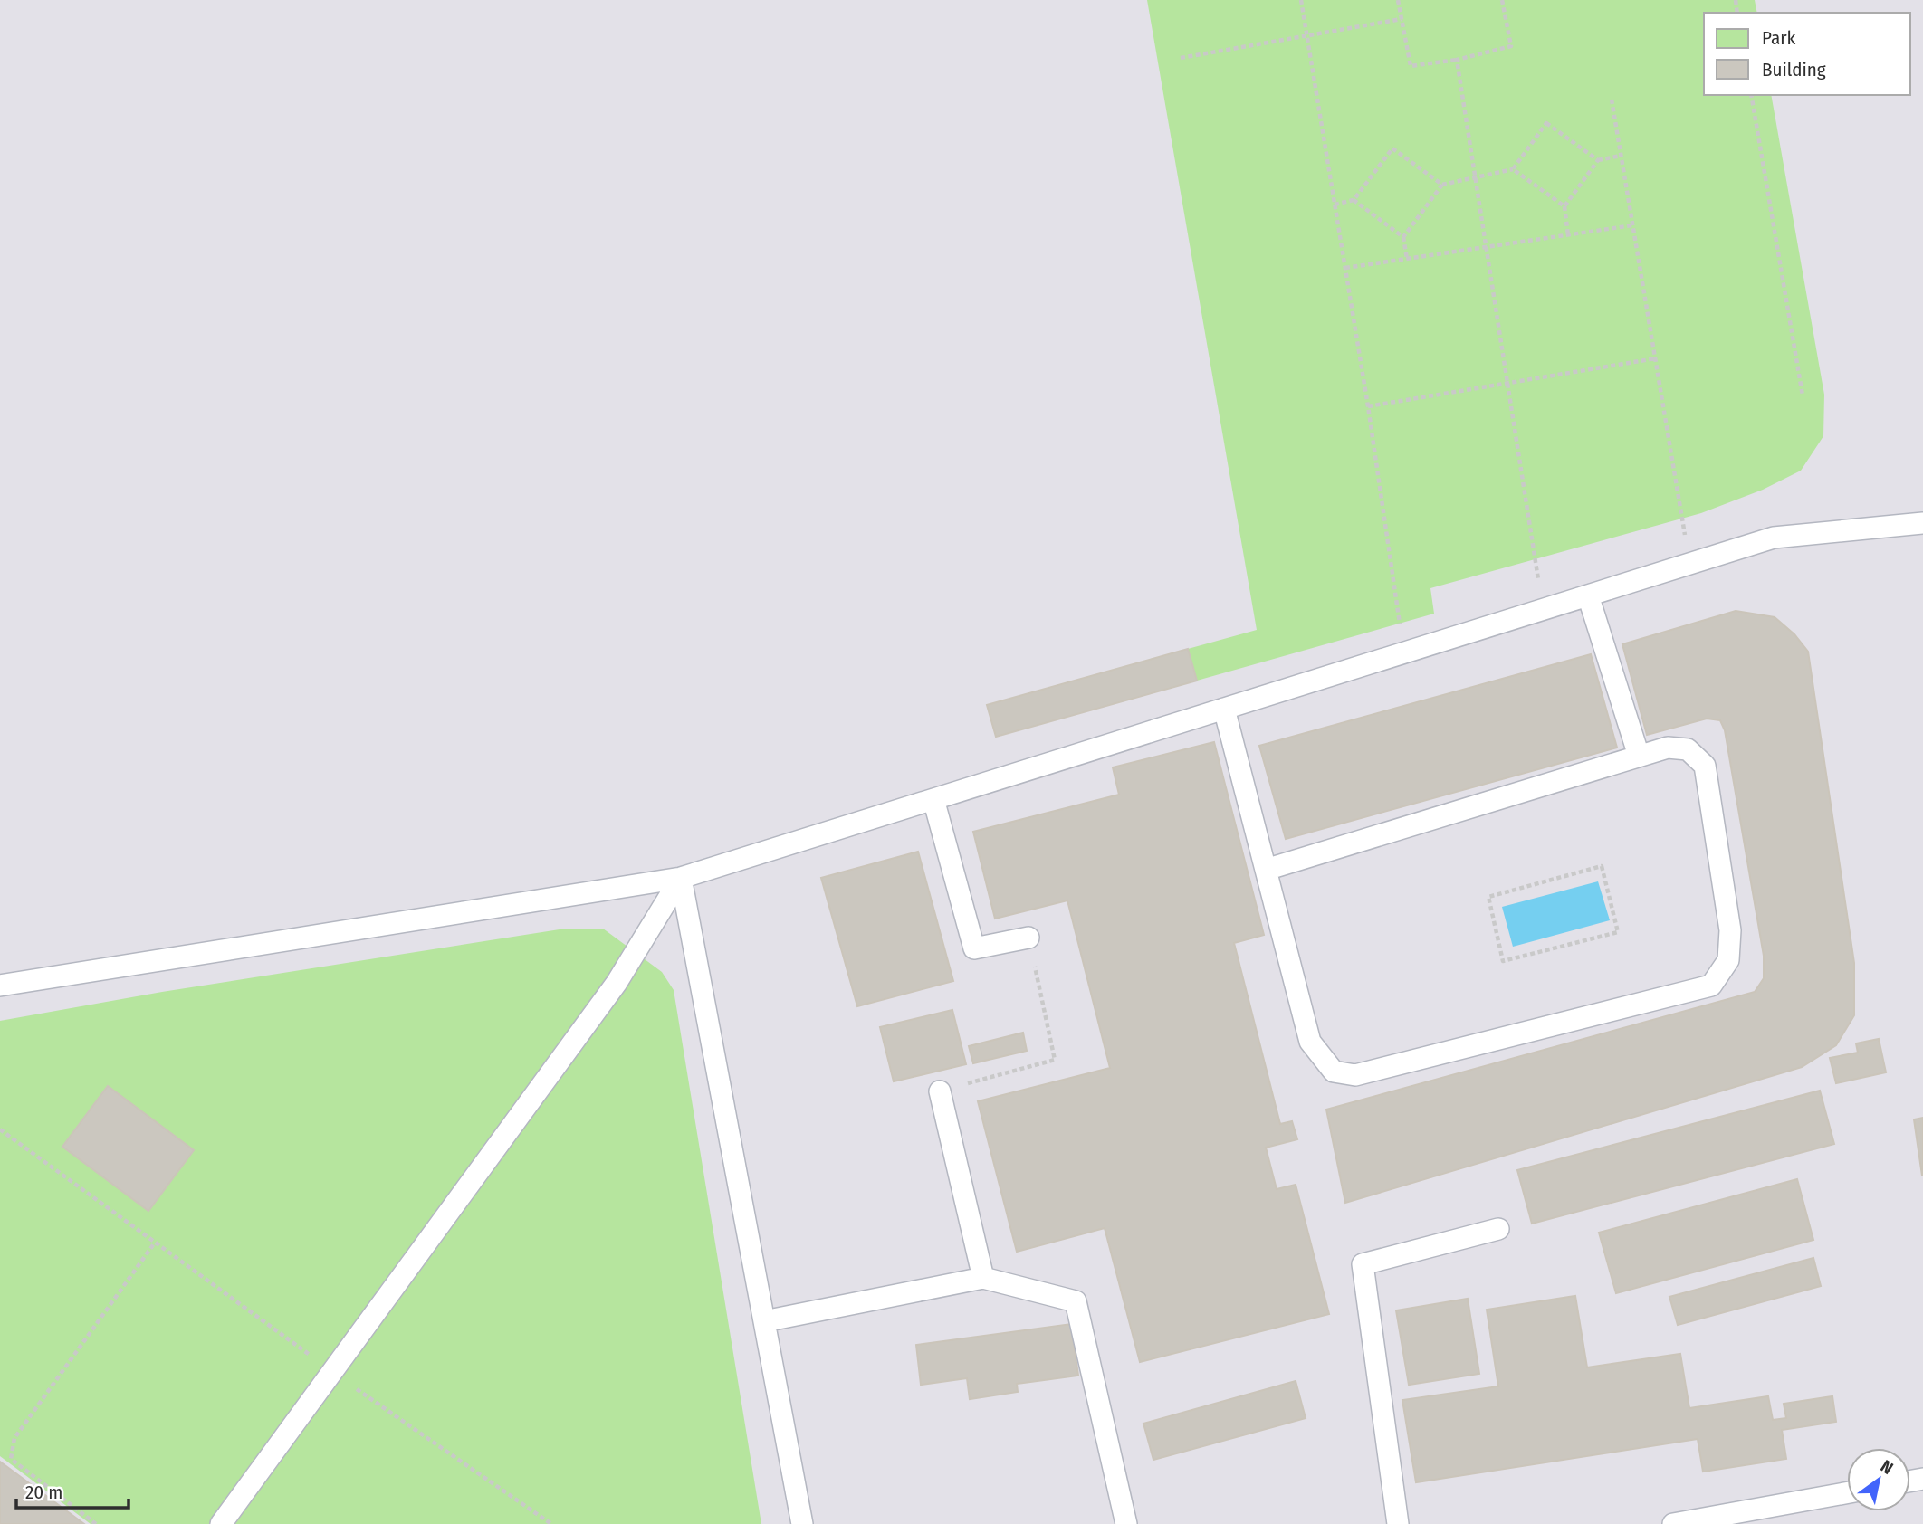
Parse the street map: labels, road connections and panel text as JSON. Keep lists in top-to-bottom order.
{
  "legend": ["Park", "Building"],
  "scale_bar": "20 m",
  "north": "top right"
}
